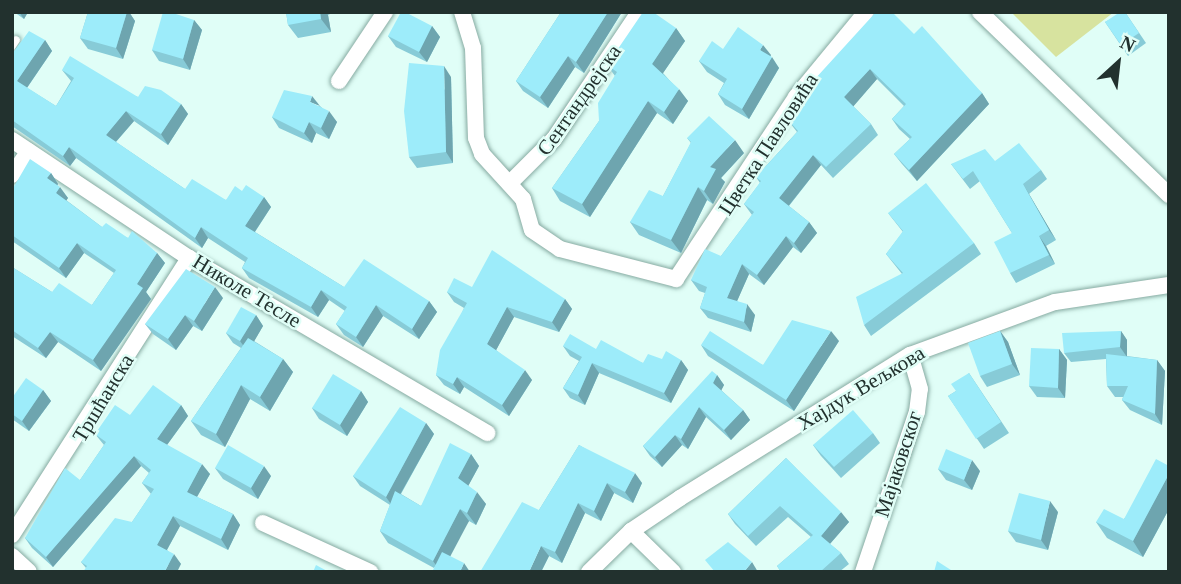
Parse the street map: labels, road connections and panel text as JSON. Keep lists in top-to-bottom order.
{
  "streets": {
    "street": [
      "Сентандрејска",
      "Цветка Павловића",
      "Николе Тесле",
      "Хајдук Вељкова",
      "Тршћанска",
      "Мајаковског"
    ]
  },
  "crossings": [
    ["Сентандрејска", "Цветка Павловића"],
    ["Николе Тесле", "Тршћанска"],
    ["Хајдук Вељкова", "Мајаковског"]
  ],
  "north": "top right"
}
